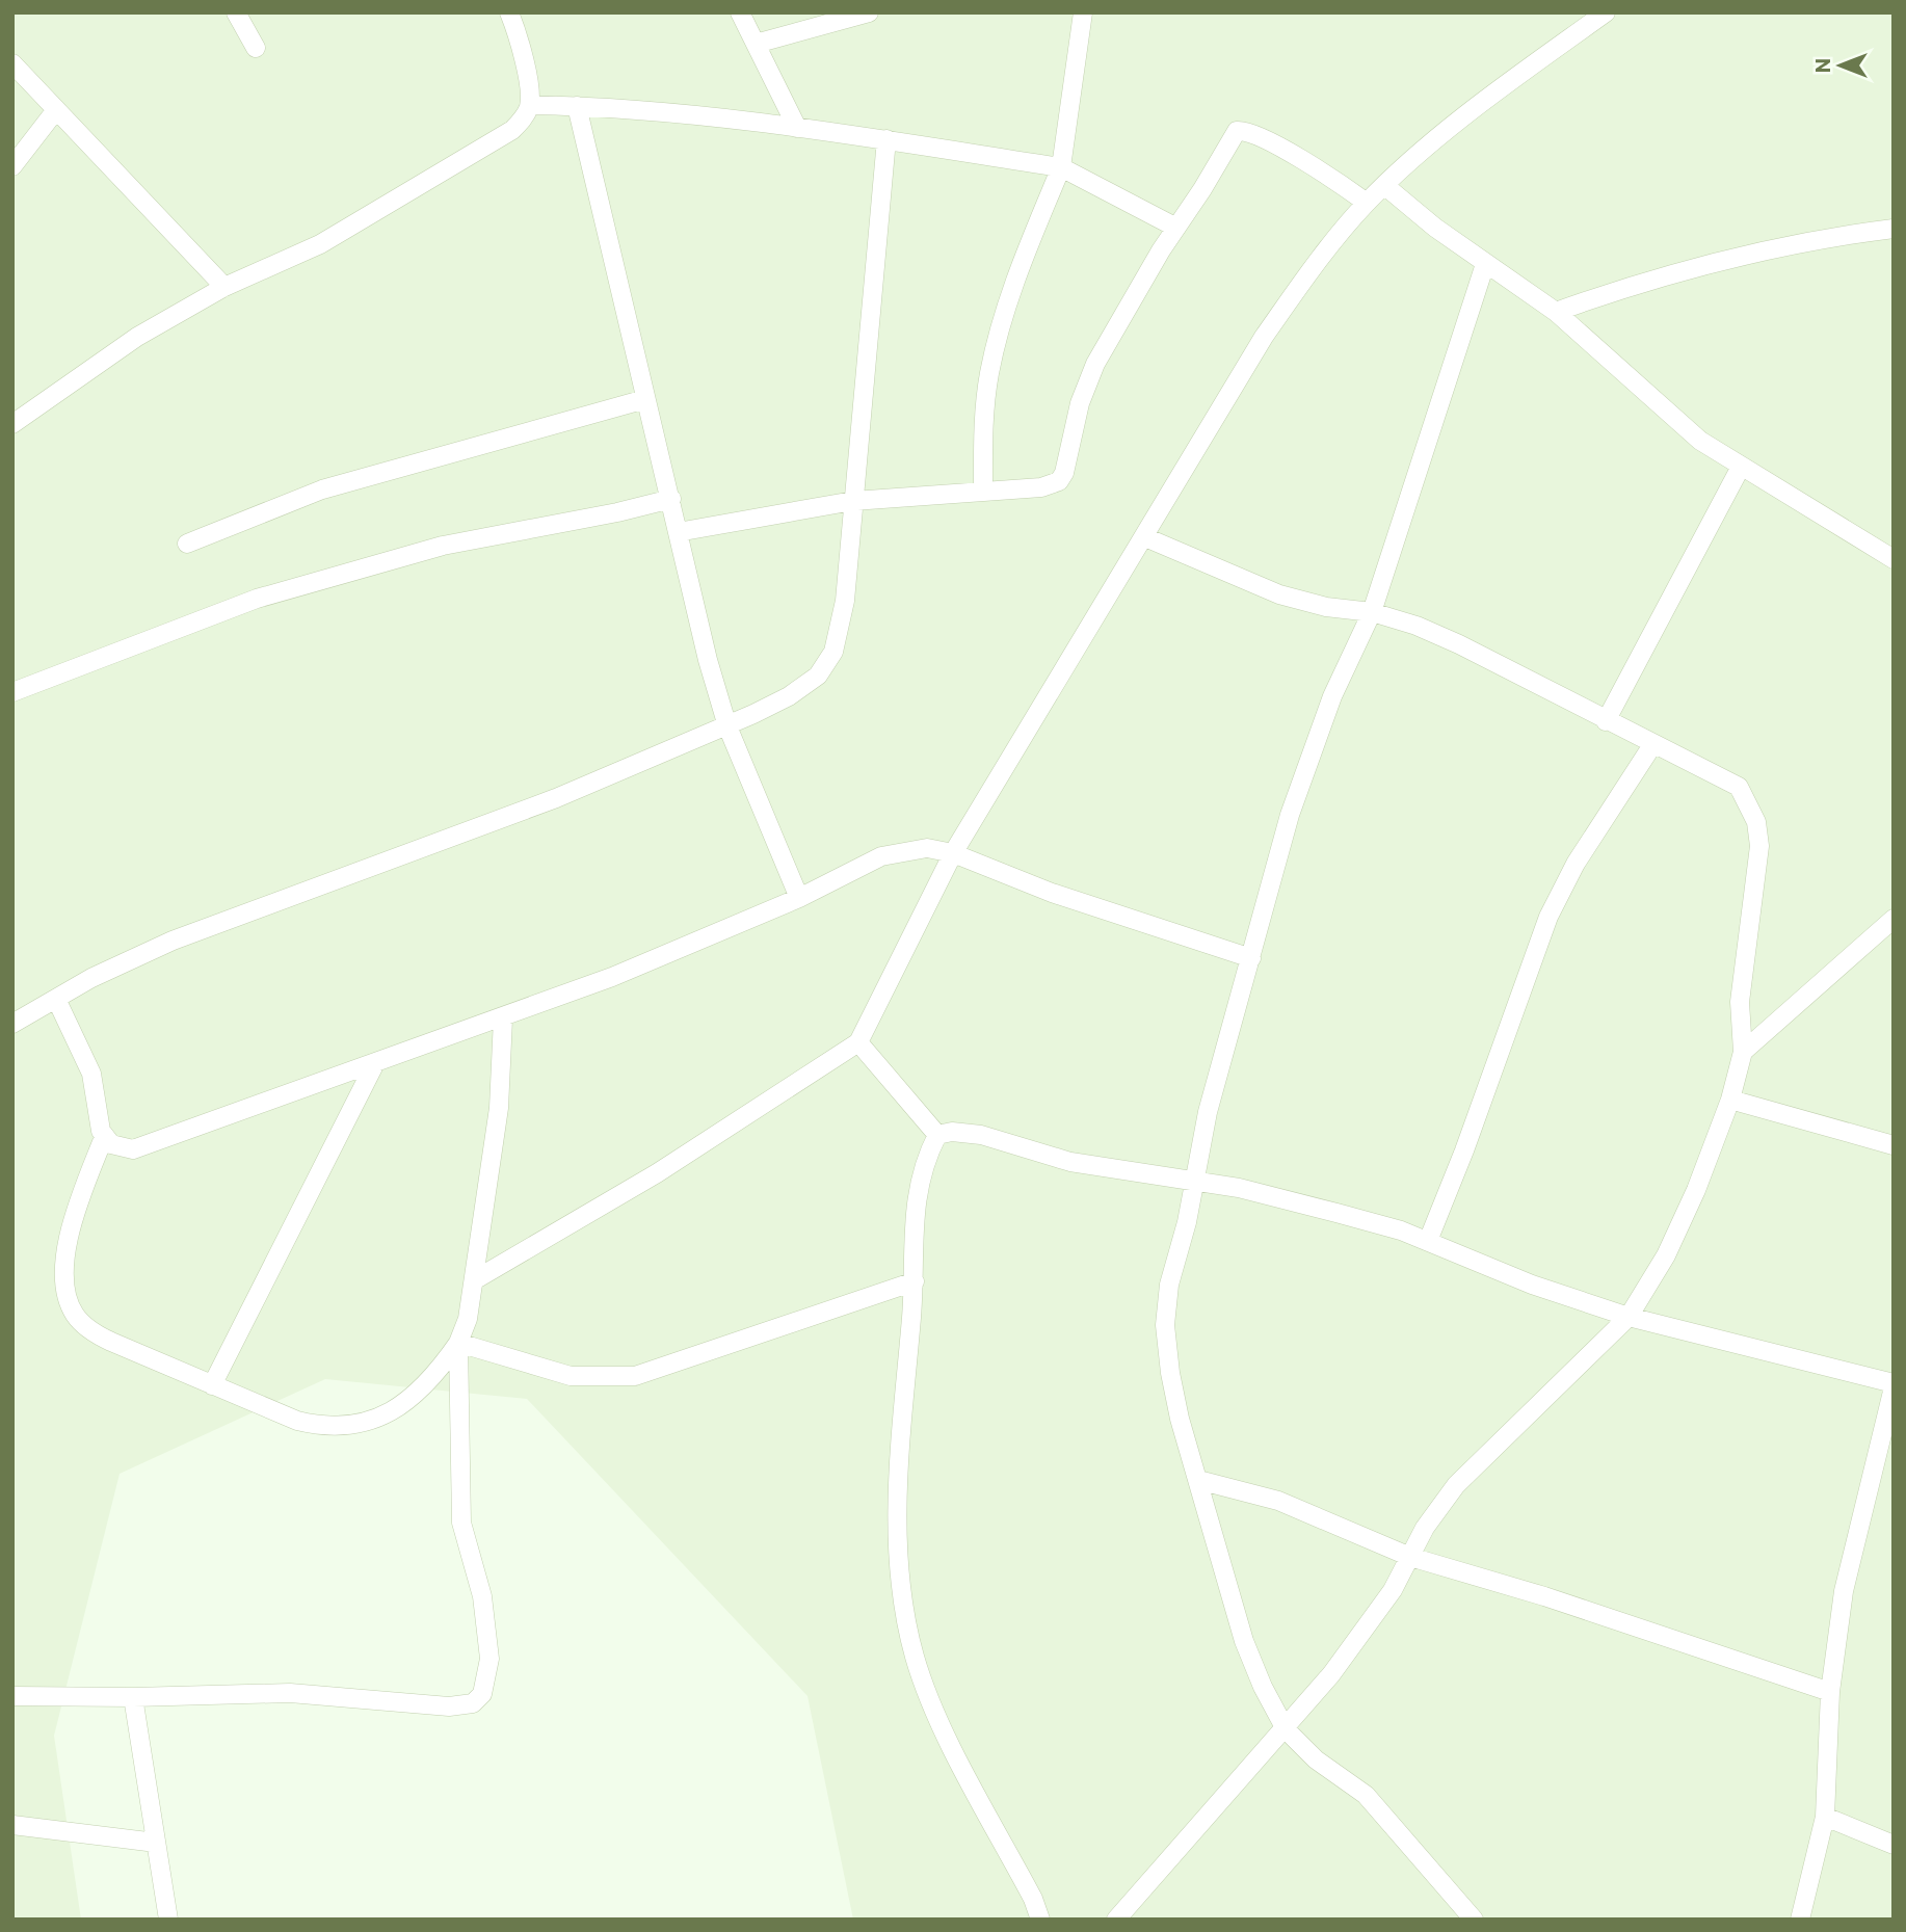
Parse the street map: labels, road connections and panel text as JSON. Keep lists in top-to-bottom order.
{
  "north": "left"
}
